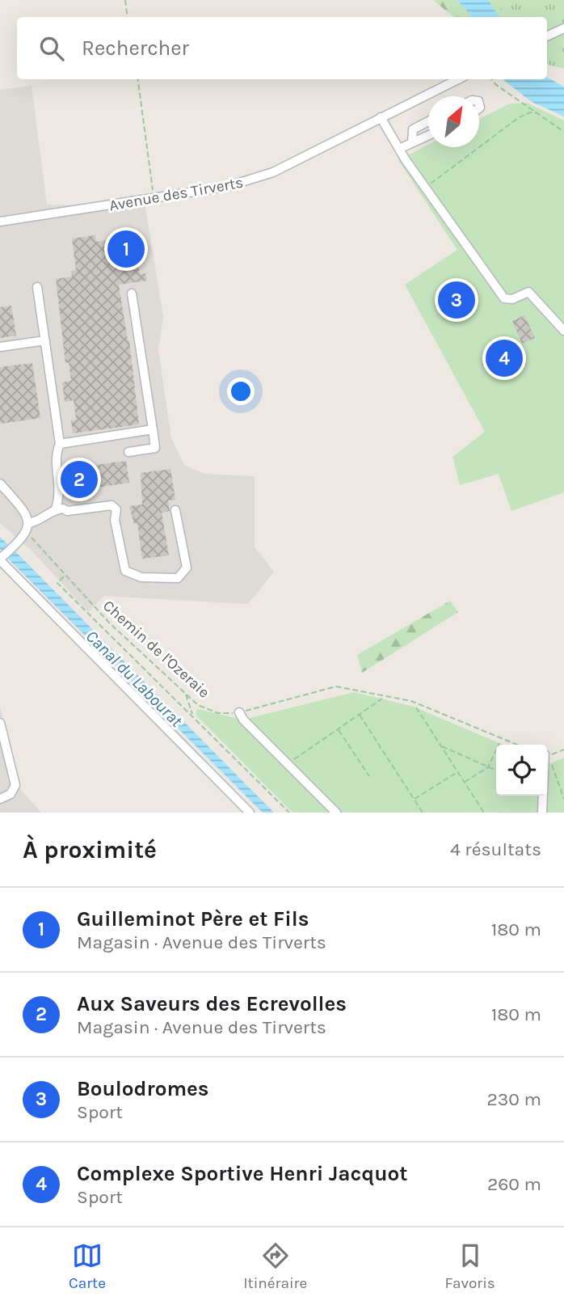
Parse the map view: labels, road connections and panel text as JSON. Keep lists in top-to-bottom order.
{
  "streets": {
    "street": ["Avenue des Tirverts"],
    "path": ["Chemin de l'Ozeraie"]
  },
  "water": ["Canal du Labourat"],
  "north": "top right",
  "page": {
    "search": "Rechercher",
    "pins": [
      "1",
      "3",
      "4",
      "2"
    ],
    "heading": ["À proximité", "4 résultats"],
    "list": [
      {
        "mark": "1",
        "name": "Guilleminot Père et Fils",
        "note": "Magasin · Avenue des Tirverts",
        "value": "180 m"
      },
      {
        "mark": "2",
        "name": "Aux Saveurs des Ecrevolles",
        "note": "Magasin · Avenue des Tirverts",
        "value": "180 m"
      },
      {
        "mark": "3",
        "name": "Boulodromes",
        "note": "Sport",
        "value": "230 m"
      },
      {
        "mark": "4",
        "name": "Complexe Sportive Henri Jacquot",
        "note": "Sport",
        "value": "260 m"
      }
    ],
    "nav": ["Carte", "Itinéraire", "Favoris"]
  }
}
